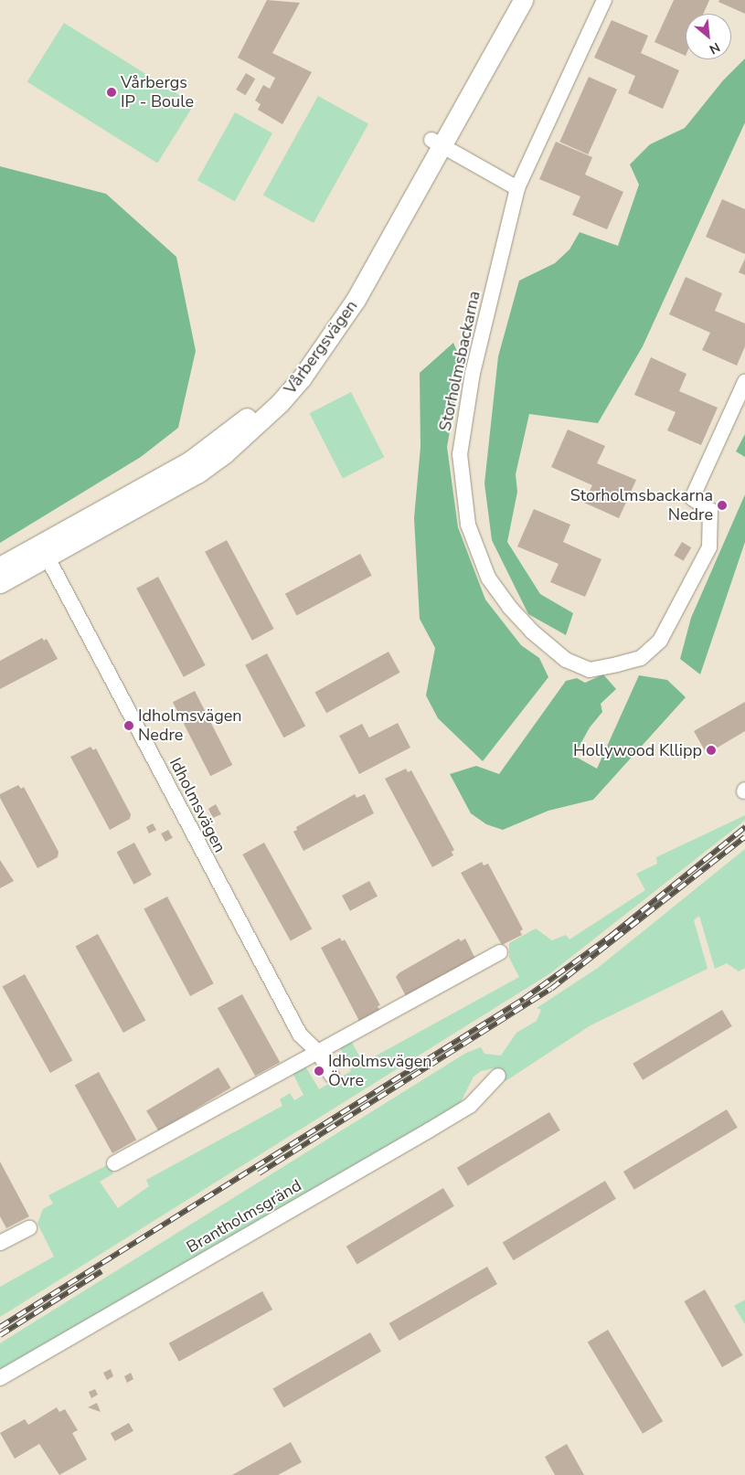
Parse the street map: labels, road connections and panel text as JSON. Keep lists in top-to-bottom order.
{
  "streets": {
    "street": [
      "Vårbergsvägen",
      "Storholmsbackarna",
      "Idholmsvägen",
      "Brantholmsgränd"
    ]
  },
  "crossings": [
    ["Vårbergsvägen", "Idholmsvägen"]
  ],
  "places": [
    "Vårbergs IP - Boule",
    "Storholmsbackarna Nedre",
    "Idholmsvägen Nedre",
    "Hollywood Kllipp",
    "Idholmsvägen Övre"
  ],
  "north": "bottom right"
}
